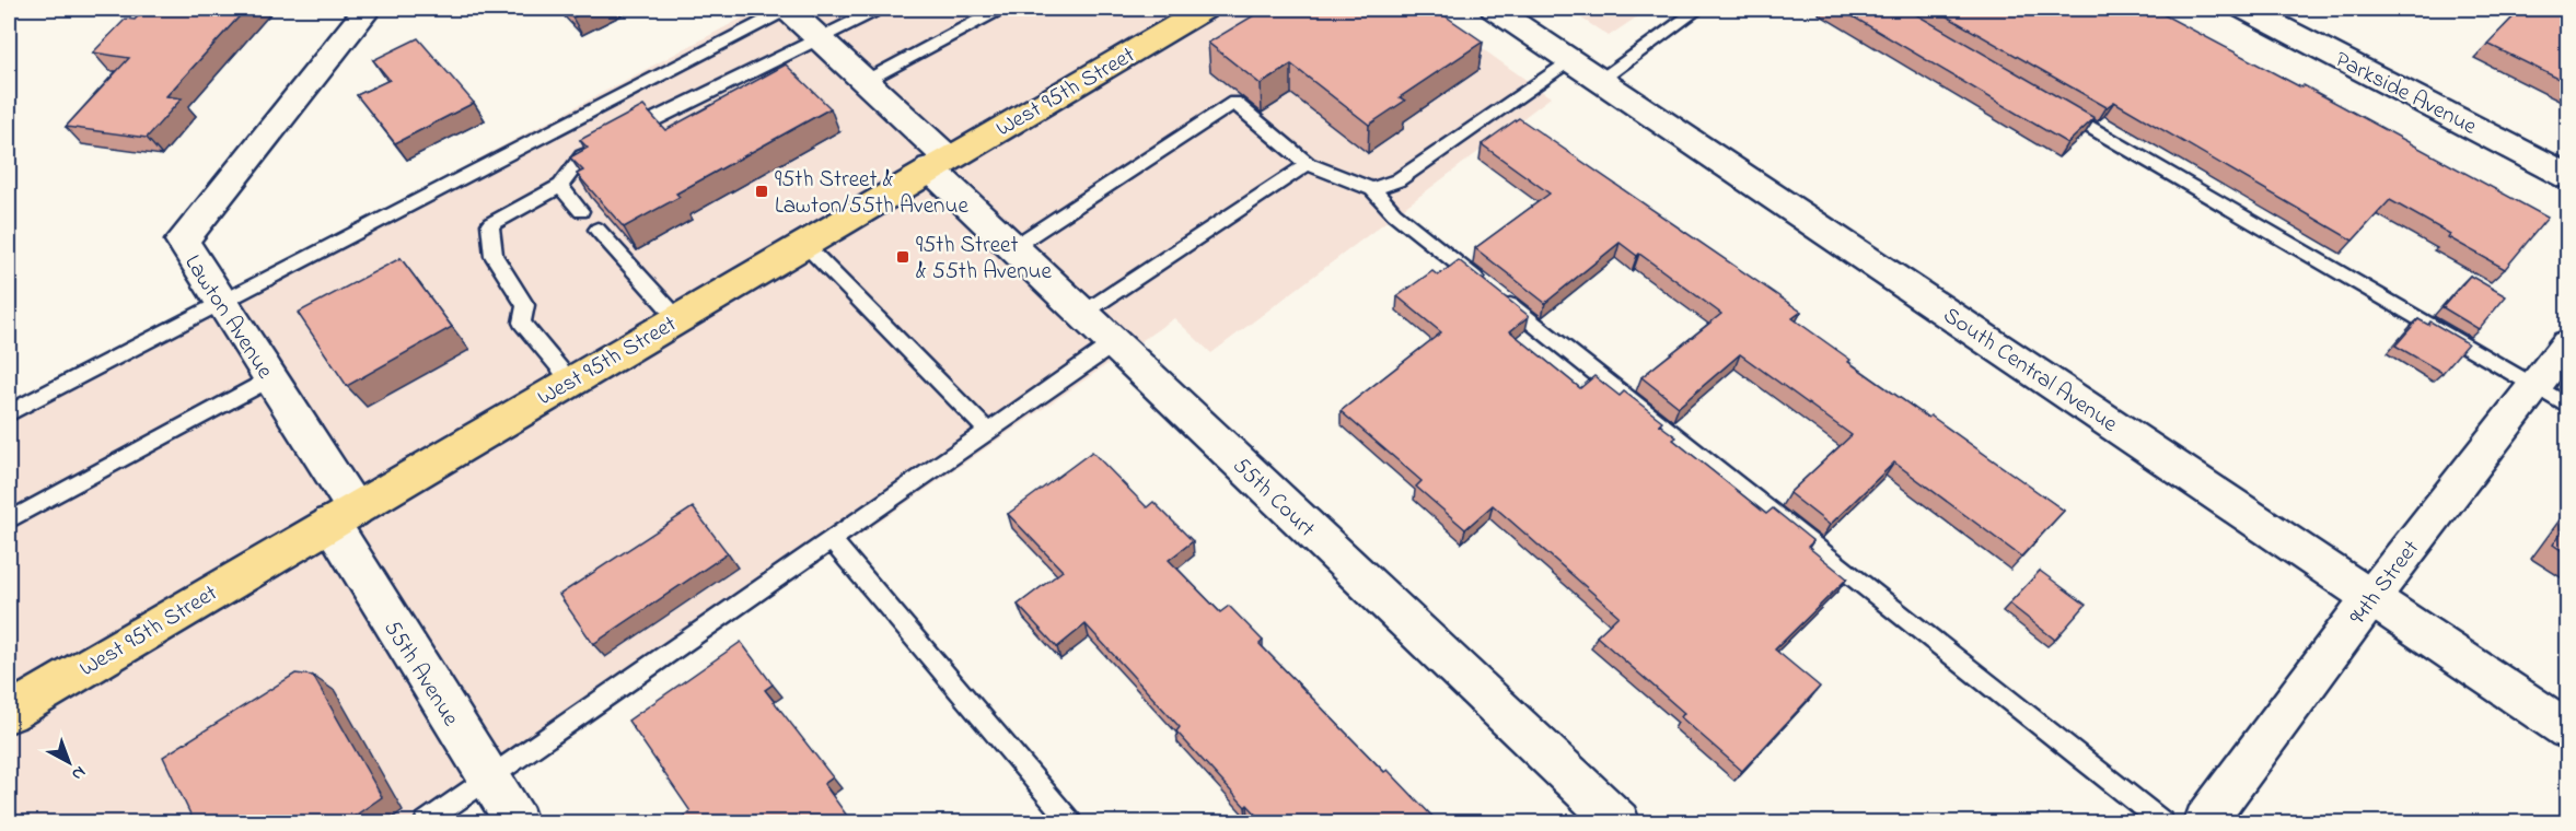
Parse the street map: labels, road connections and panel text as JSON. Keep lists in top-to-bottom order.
{
  "streets": {
    "main road": ["West 95th Street"],
    "street": [
      "Parkside Avenue",
      "Lawton Avenue",
      "South Central Avenue",
      "55th Court",
      "94th Street",
      "55th Avenue"
    ]
  },
  "crossings": [
    ["West 95th Street", "Lawton Avenue"],
    ["West 95th Street", "55th Court"],
    ["West 95th Street", "55th Avenue"],
    ["Lawton Avenue", "55th Avenue"],
    ["South Central Avenue", "94th Street"]
  ],
  "places": {
    "transit": ["95th Street & Lawton/55th Avenue", "95th Street & 55th Avenue"]
  },
  "north": "bottom right"
}
